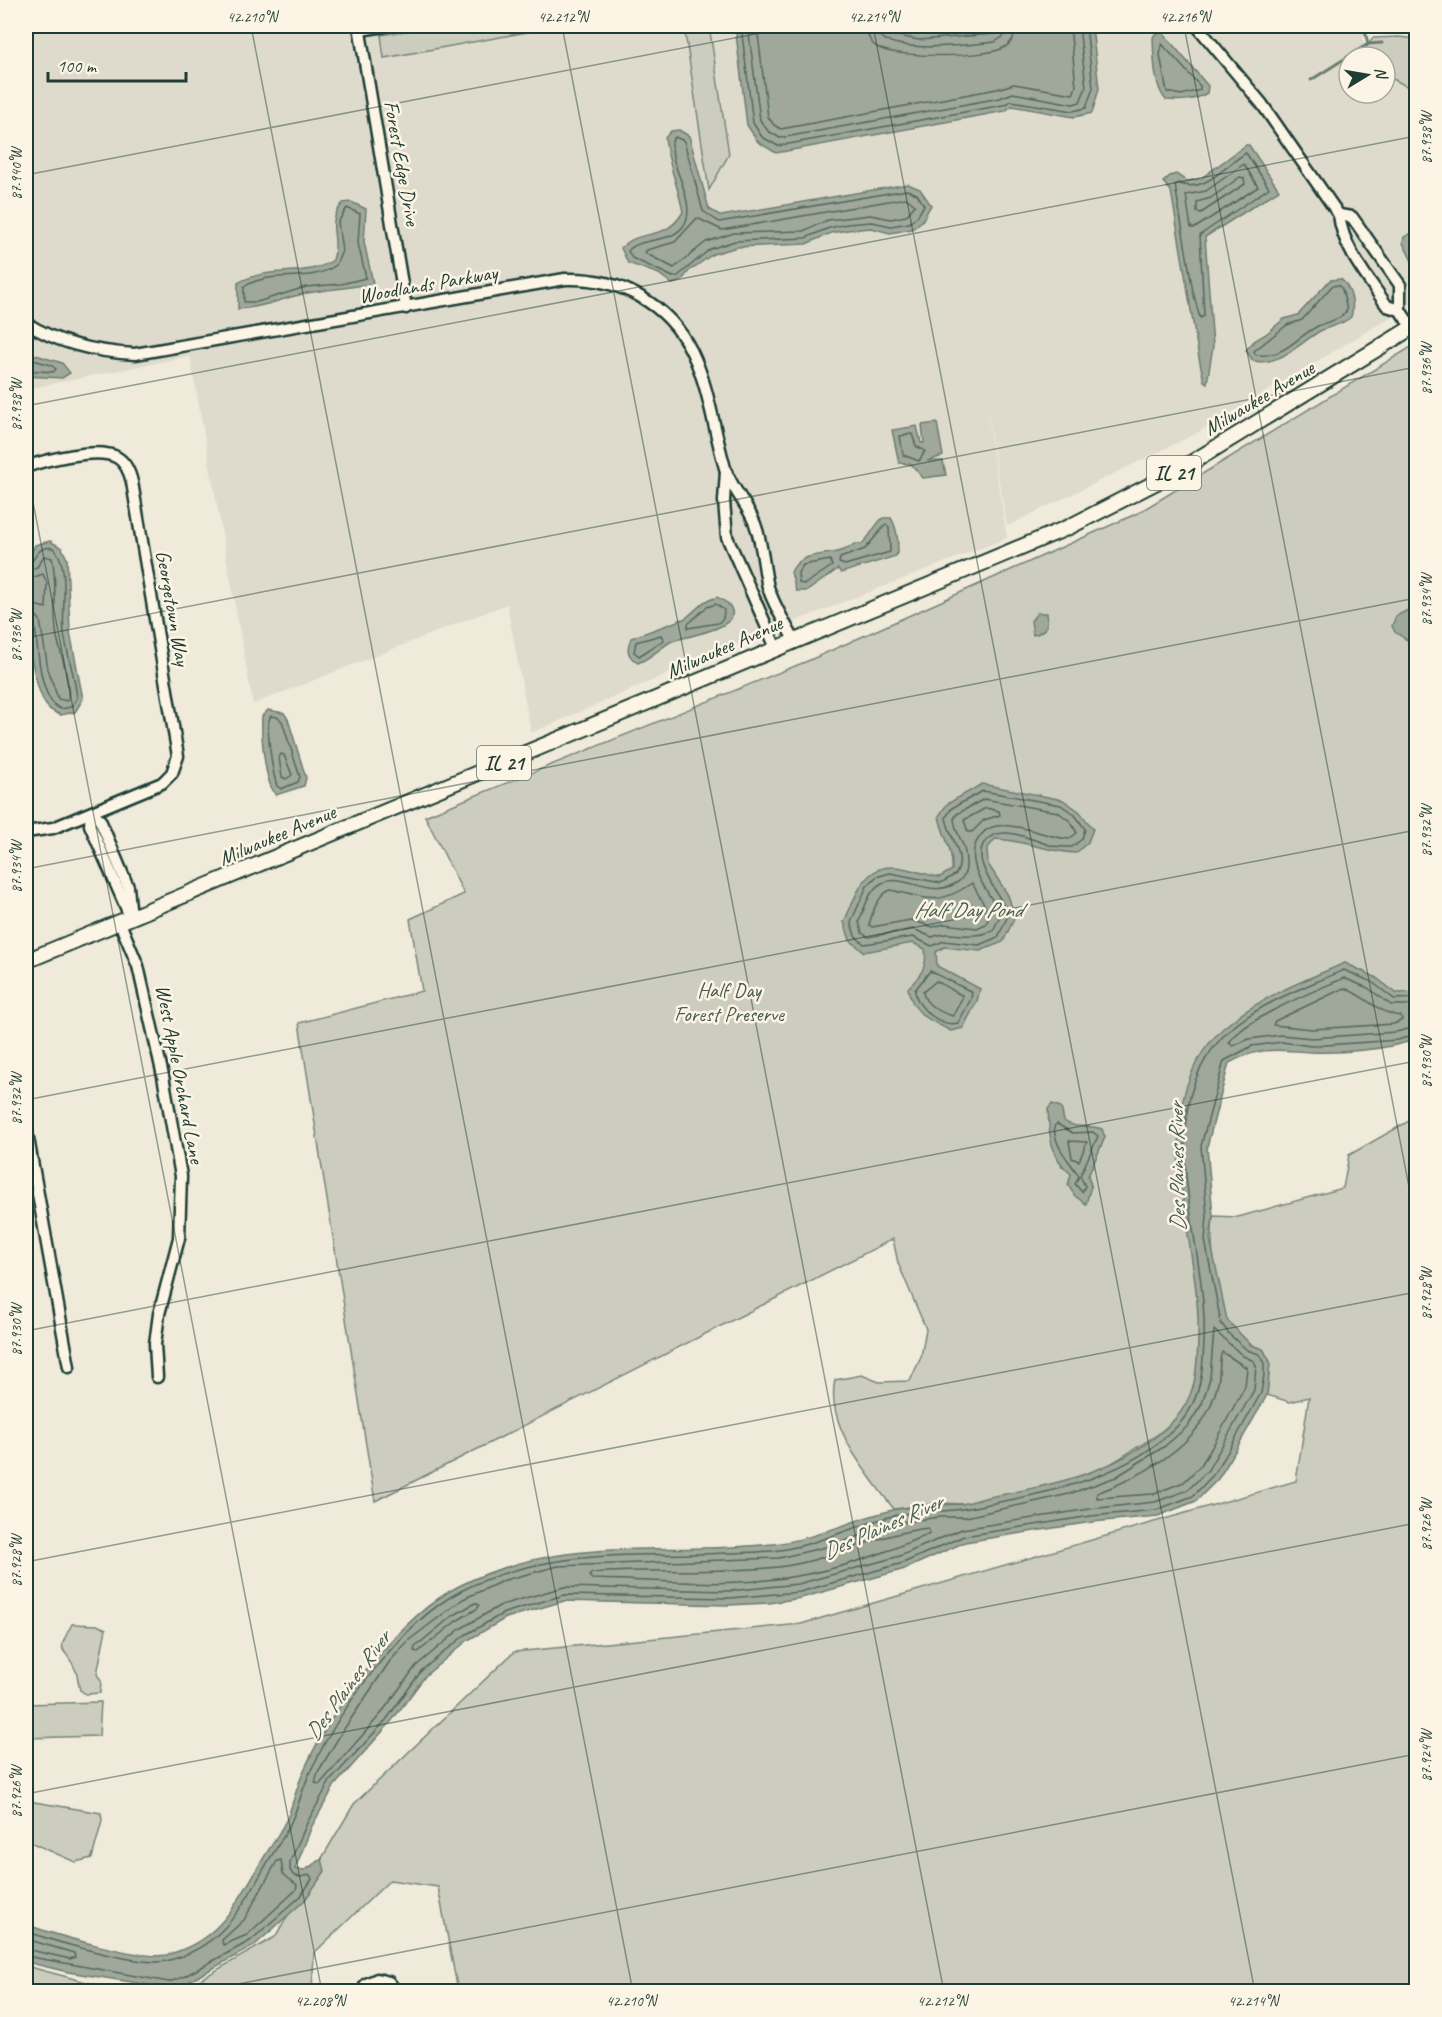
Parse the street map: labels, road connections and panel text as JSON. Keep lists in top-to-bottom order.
{
  "streets": {
    "main road": ["Milwaukee Avenue", "IL 21"],
    "street": [
      "Forest Edge Drive",
      "Woodlands Parkway",
      "Georgetown Way",
      "West Apple Orchard Lane"
    ]
  },
  "crossings": [
    ["Forest Edge Drive", "Woodlands Parkway"],
    ["Woodlands Parkway", "Milwaukee Avenue"],
    ["Milwaukee Avenue", "West Apple Orchard Lane"]
  ],
  "water": ["Half Day Pond", "Des Plaines River"],
  "parks": ["Half Day Forest Preserve"],
  "scale_bar": "100 m",
  "north": "right",
  "coordinates": [
    "42.210°N",
    "42.212°N",
    "42.214°N",
    "42.216°N",
    "87.938°W",
    "87.940°W",
    "87.936°W",
    "87.934°W",
    "87.932°W",
    "87.930°W",
    "87.928°W",
    "87.926°W",
    "87.924°W",
    "42.208°N"
  ]
}
